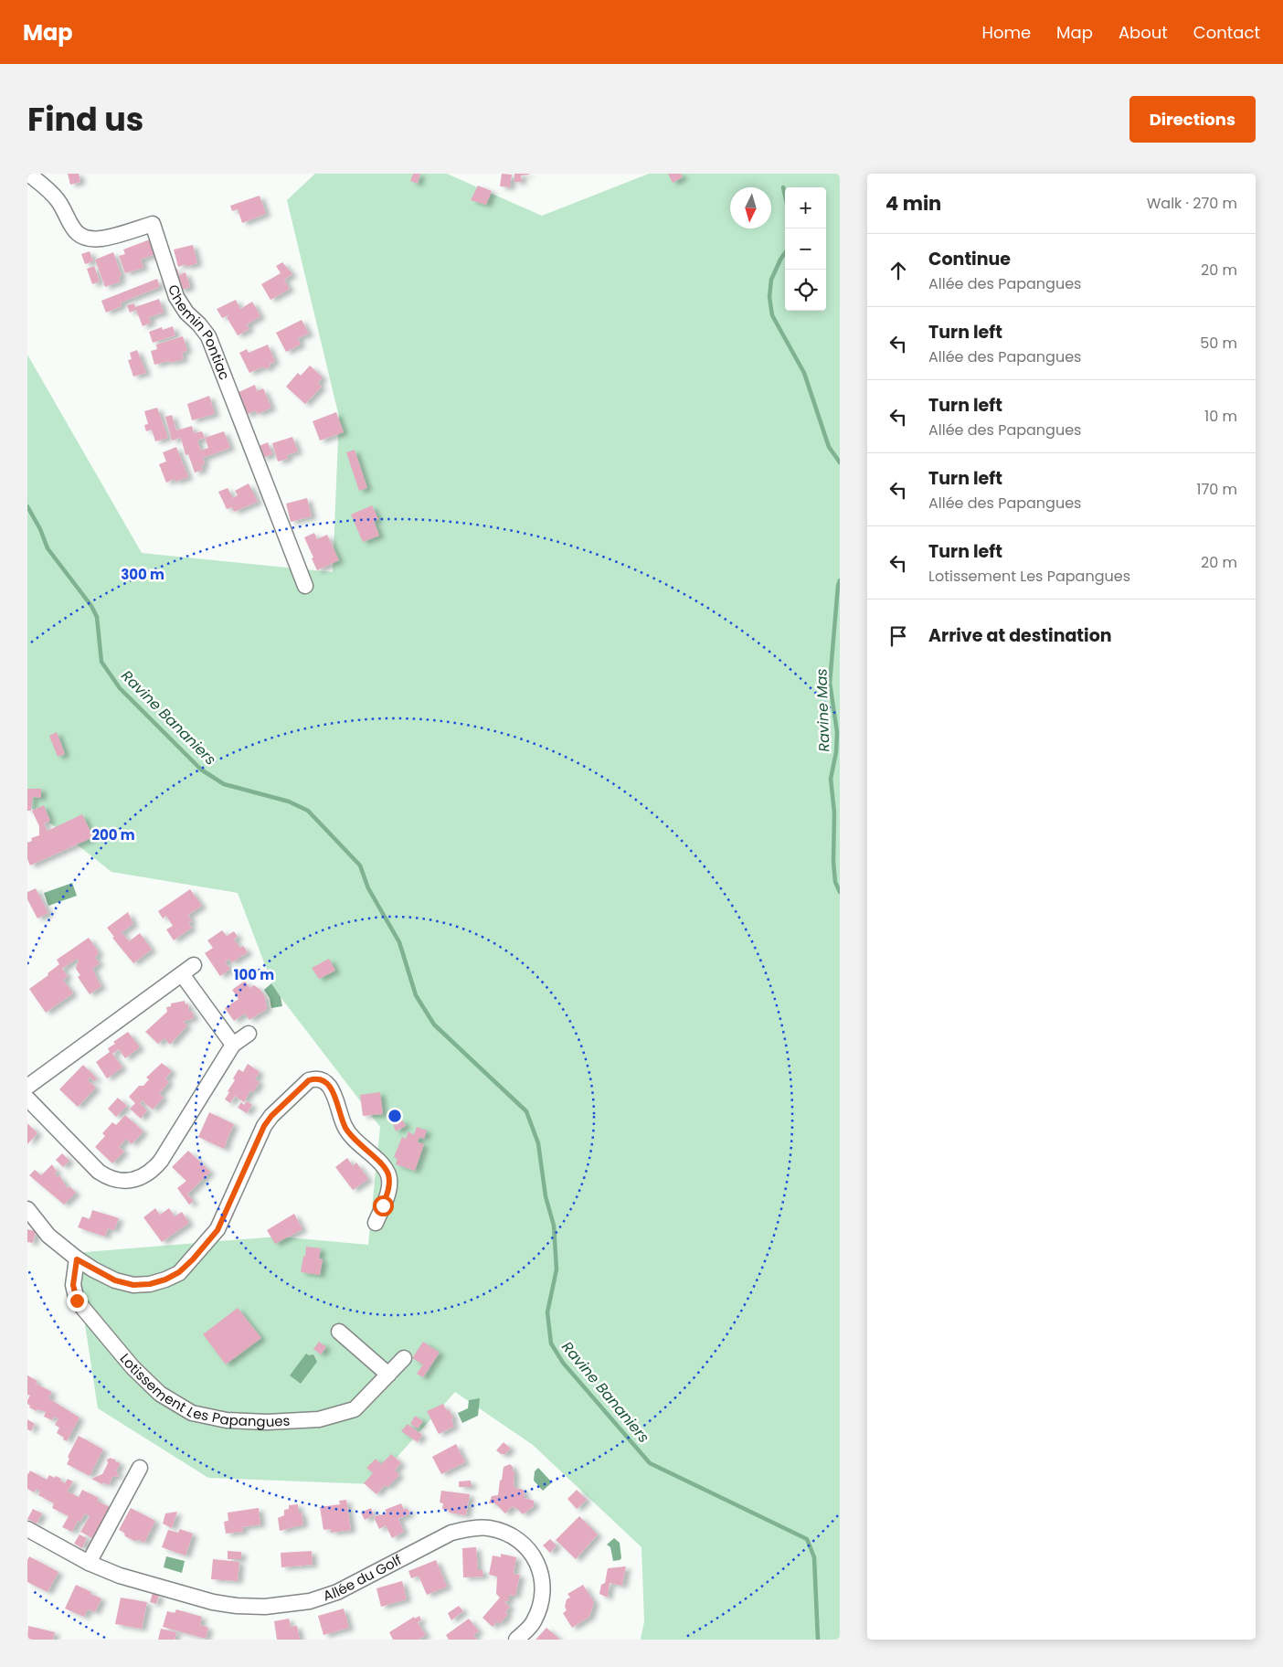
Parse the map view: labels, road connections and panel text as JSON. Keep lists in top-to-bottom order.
{
  "streets": {
    "street": ["Chemin Pontiac", "Lotissement Les Papangues", "Allée du Golf"]
  },
  "water": ["Ravine Mas", "Ravine Bananiers"],
  "north": "bottom",
  "page": {
    "header": "Map",
    "nav": [
      "Home",
      "Map",
      "About",
      "Contact"
    ],
    "title": "Find us",
    "buttons": "Directions",
    "heading": ["4 min", "Walk · 270 m"],
    "map_buttons": ["+", "−"],
    "list": [
      ["Continue", "Allée des Papangues", "20 m"],
      ["Turn left", "Allée des Papangues", "50 m"],
      ["Turn left", "Allée des Papangues", "10 m"],
      ["Turn left", "Allée des Papangues", "170 m"],
      ["Turn left", "Lotissement Les Papangues", "20 m"],
      "Arrive at destination"
    ]
  },
  "rings": ["300 m", "200 m", "100 m"]
}
